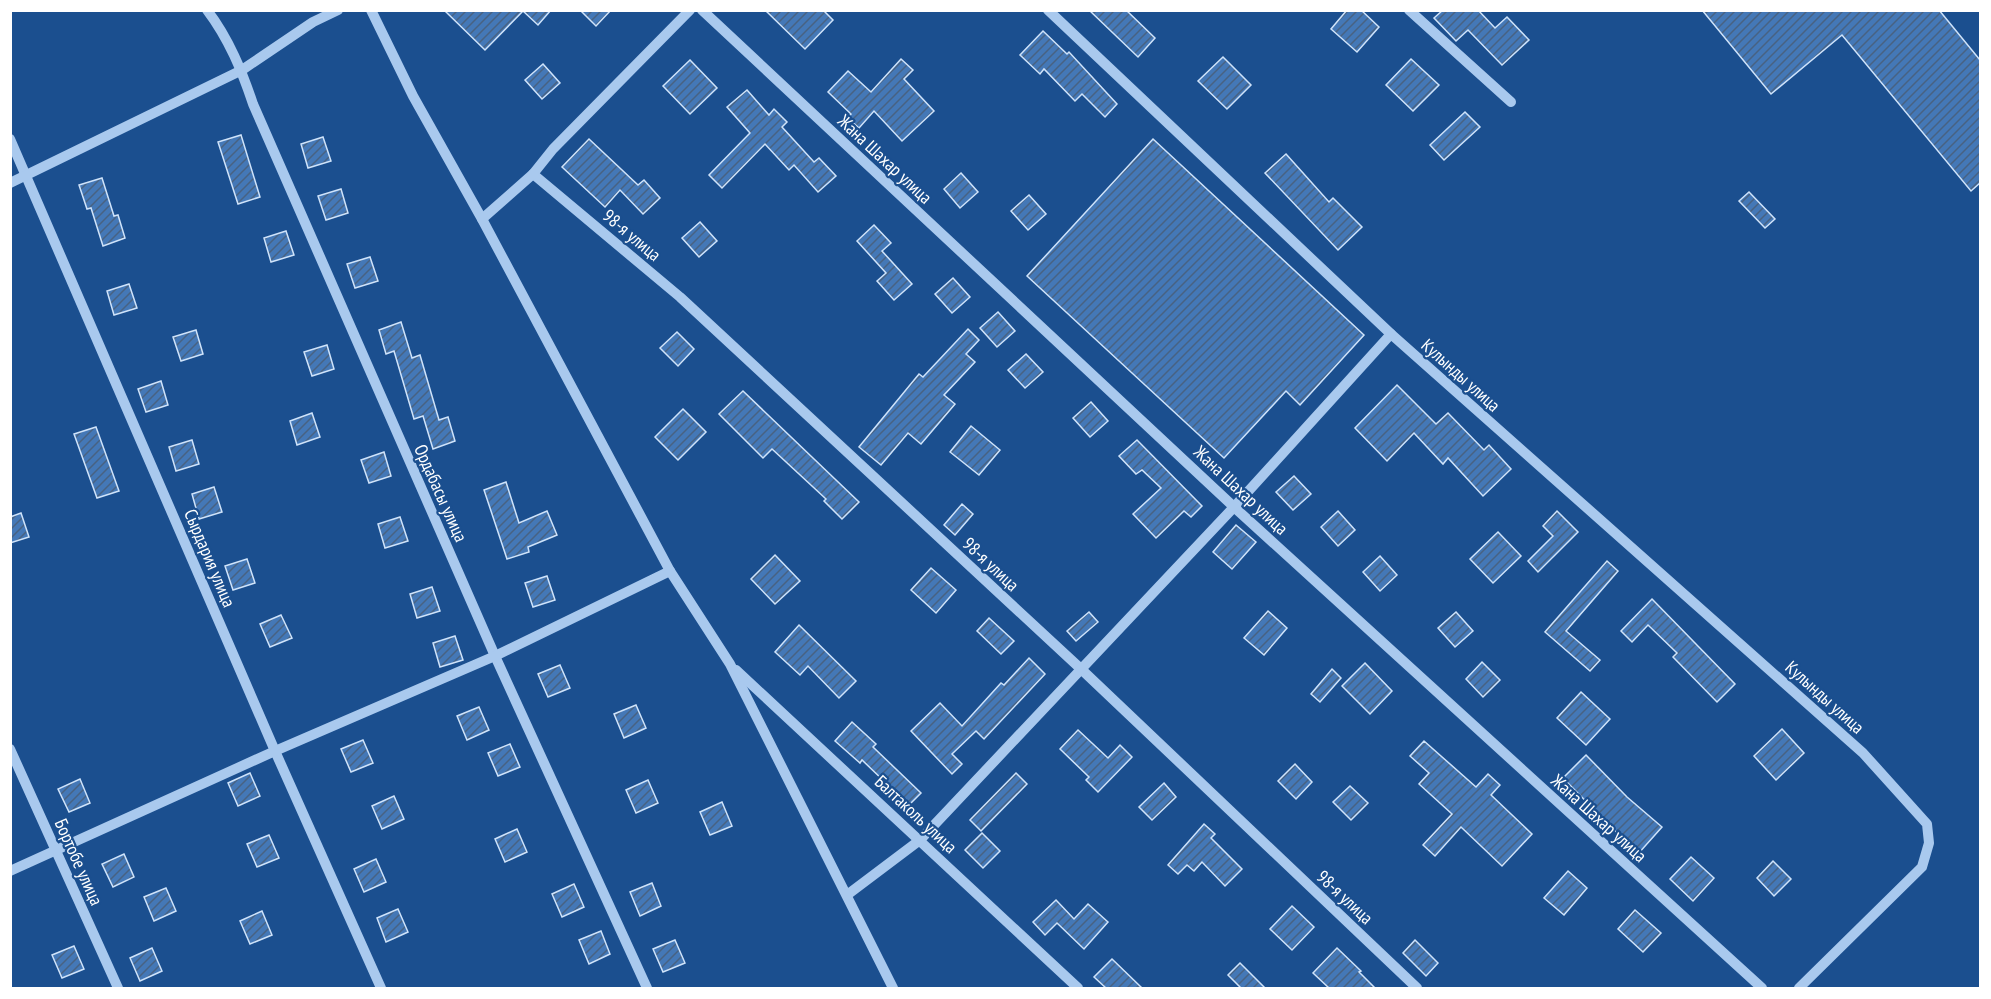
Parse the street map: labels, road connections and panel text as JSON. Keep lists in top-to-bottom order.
{
  "streets": {
    "street": [
      "Жана Шахар улица",
      "98-я улица",
      "Кулынды улица",
      "Ордабасы улица",
      "Сырдария улица",
      "Балтаколь улица",
      "Бортобе улица"
    ]
  }
}
